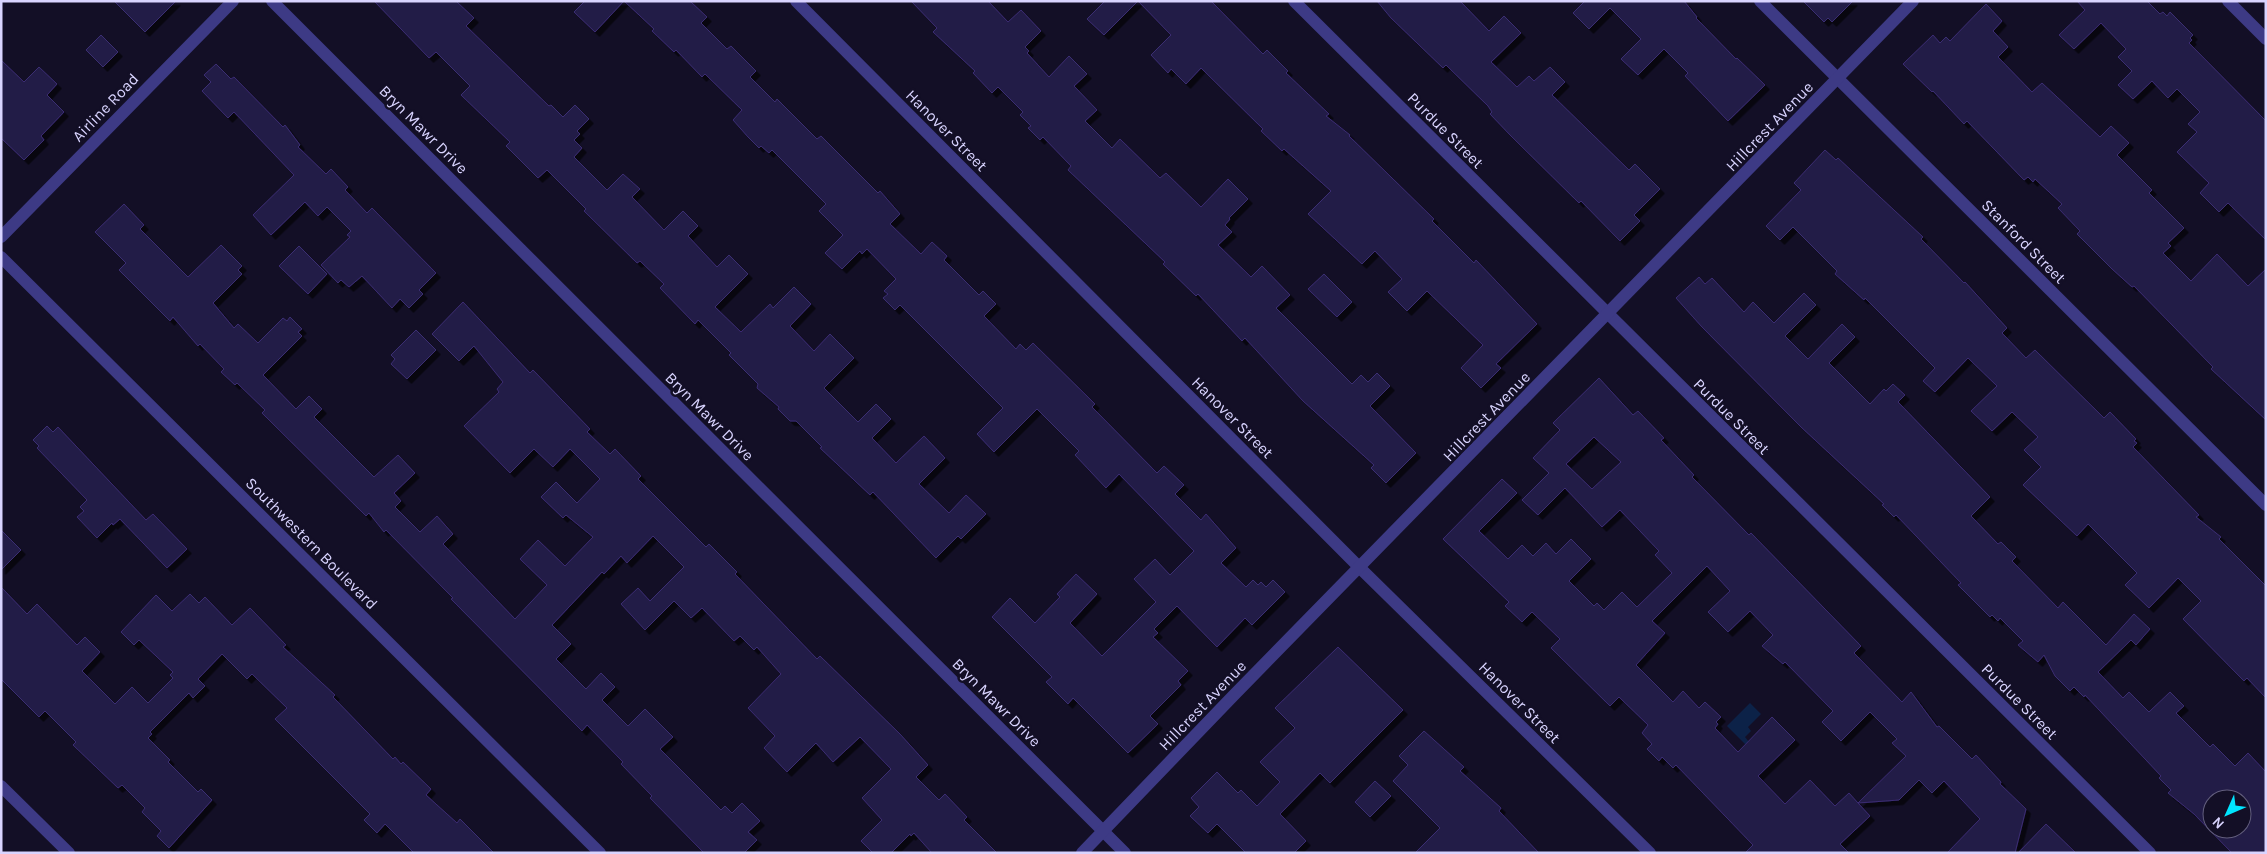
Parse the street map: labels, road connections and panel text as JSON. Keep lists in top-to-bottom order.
{
  "streets": {
    "street": [
      "Airline Road",
      "Hillcrest Avenue",
      "Bryn Mawr Drive",
      "Hanover Street",
      "Purdue Street",
      "Stanford Street",
      "Southwestern Boulevard"
    ]
  },
  "crossings": [
    ["Hillcrest Avenue", "Bryn Mawr Drive"],
    ["Hillcrest Avenue", "Hanover Street"],
    ["Hillcrest Avenue", "Purdue Street"],
    ["Hillcrest Avenue", "Stanford Street"]
  ],
  "north": "bottom left"
}
